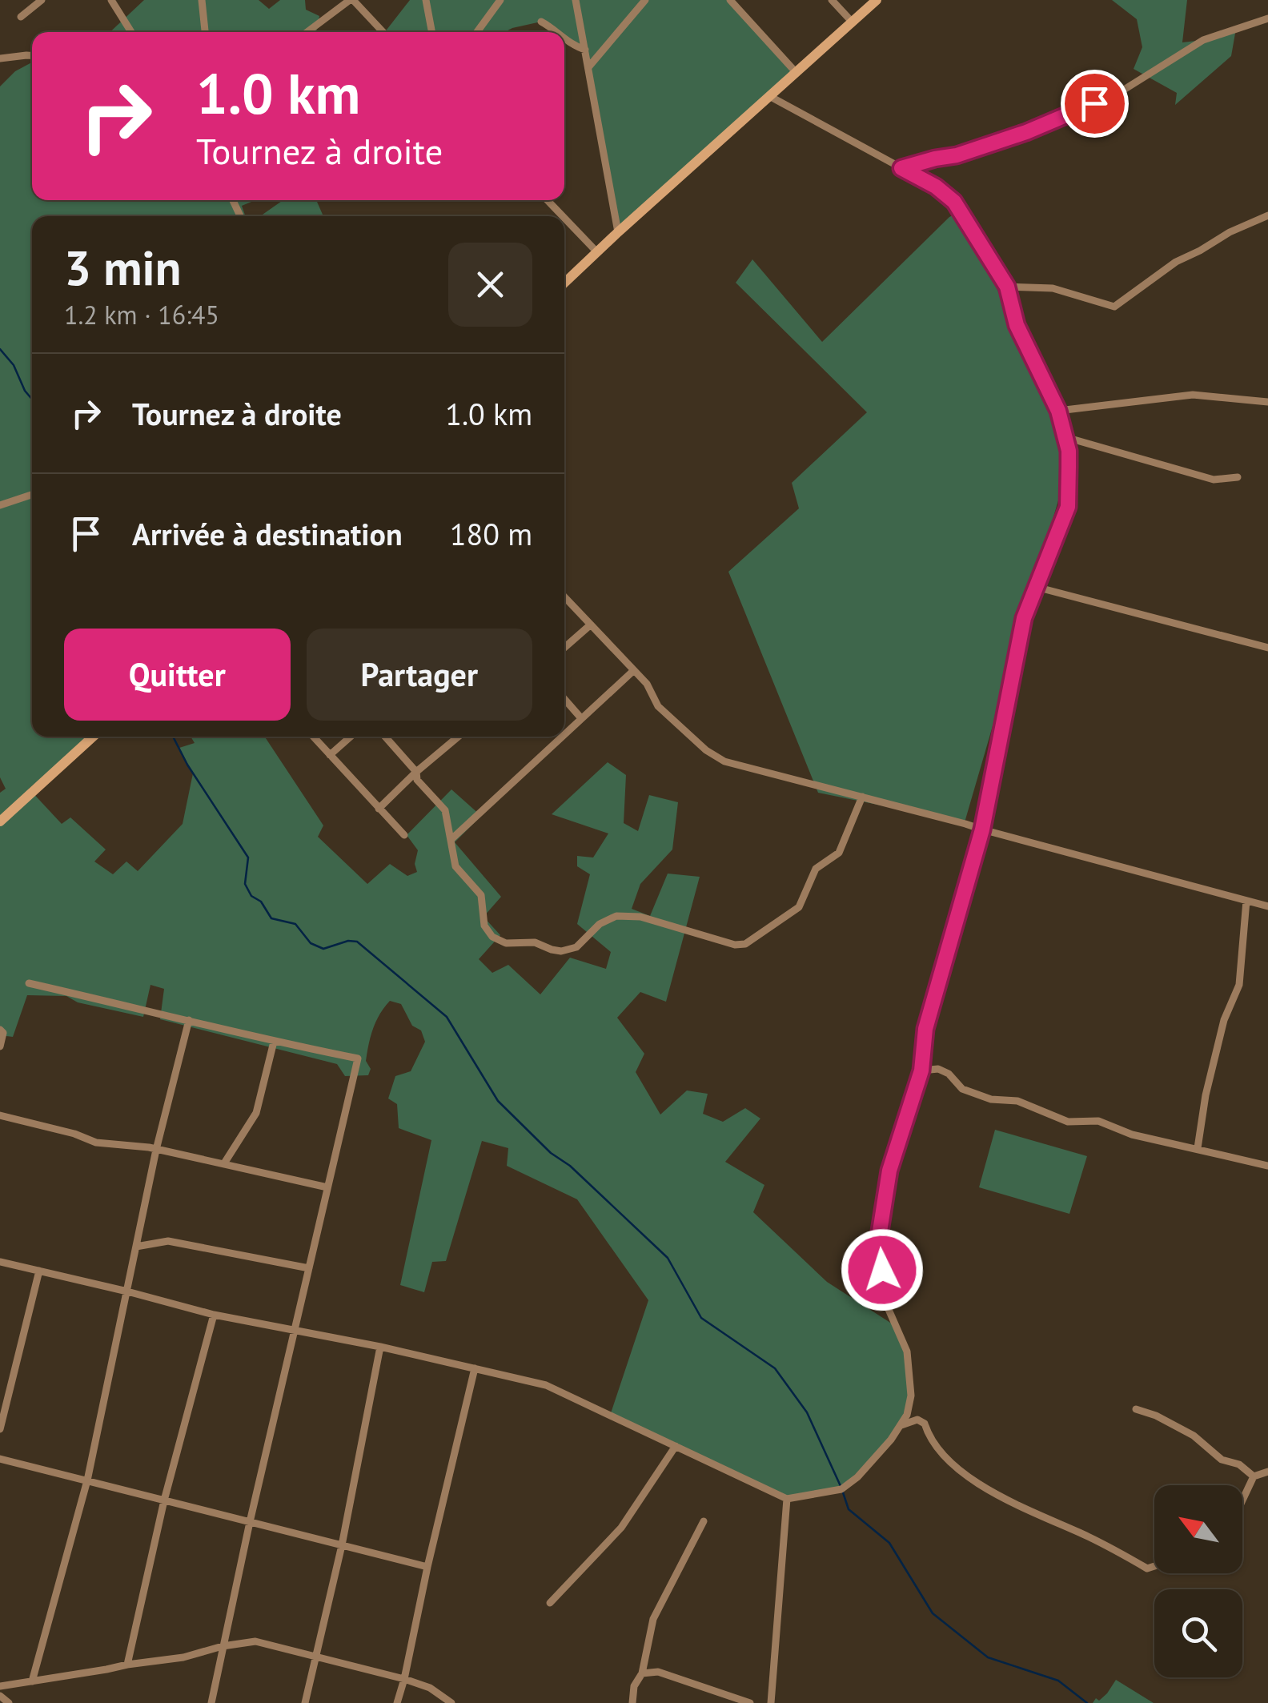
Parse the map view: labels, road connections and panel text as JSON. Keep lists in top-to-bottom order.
{
  "north": "top left",
  "page": {
    "turn": ["1.0 km", "Tournez à droite"],
    "heading": ["3 min", "1.2 km · 16:45"],
    "list": [
      {
        "name": "Tournez à droite",
        "value": "1.0 km"
      },
      {
        "name": "Arrivée à destination",
        "value": "180 m"
      }
    ],
    "buttons": ["Quitter", "Partager"]
  }
}
